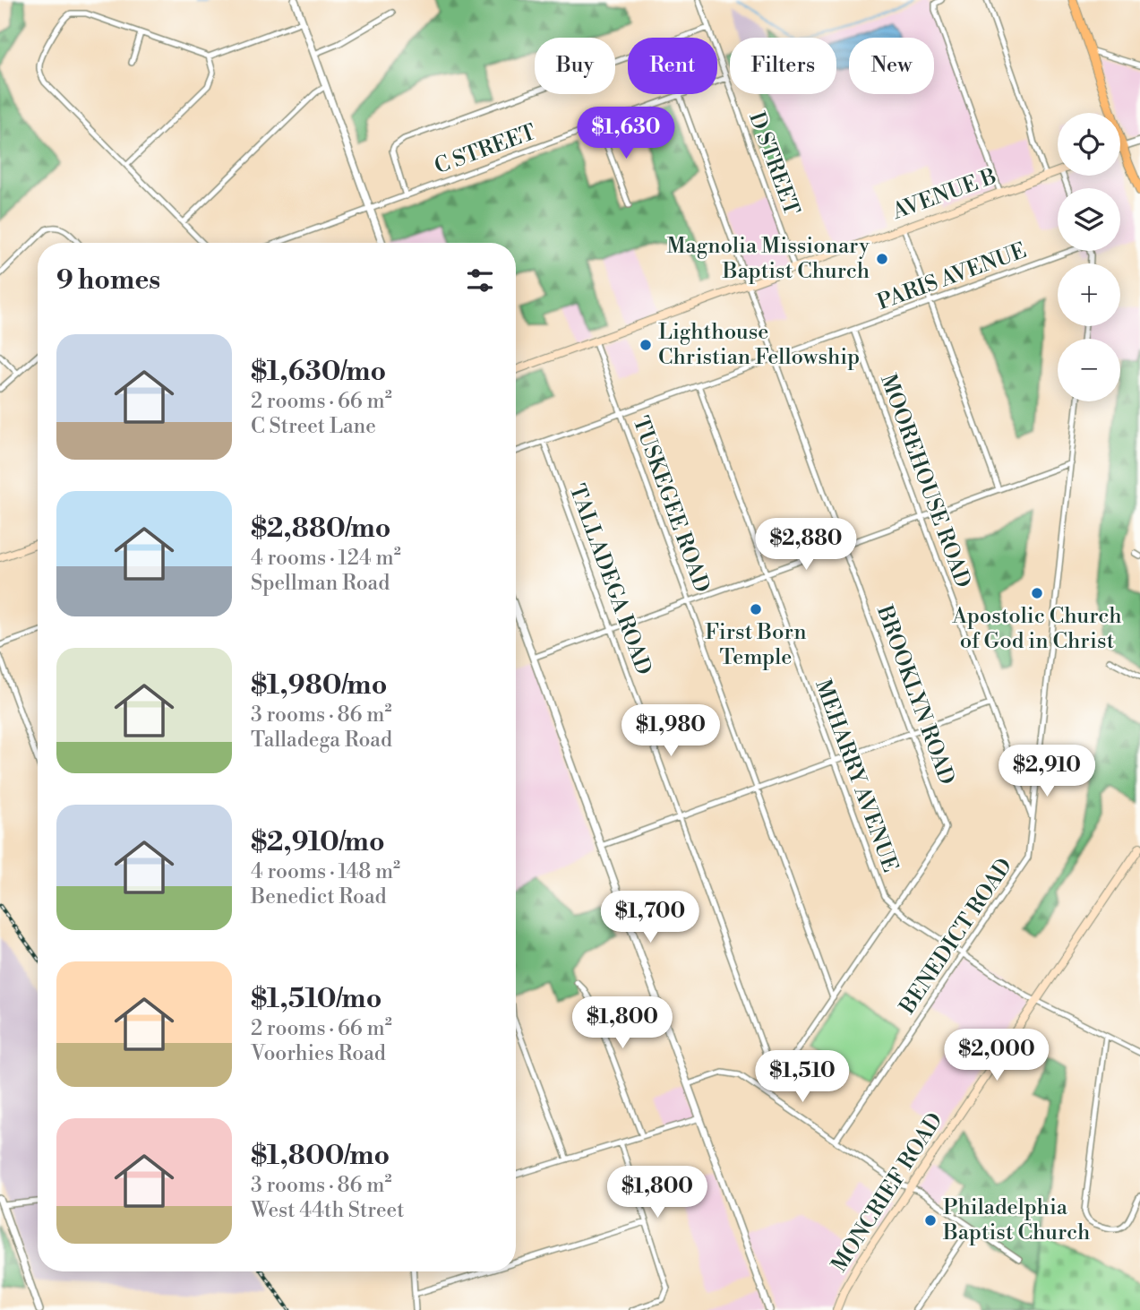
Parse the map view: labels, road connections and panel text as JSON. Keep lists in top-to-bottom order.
{
  "streets": {
    "main road": ["AVENUE B", "MONCRIEF ROAD"],
    "street": [
      "C STREET",
      "D STREET",
      "PARIS AVENUE",
      "MOOREHOUSE ROAD",
      "TUSKEGEE ROAD",
      "TALLADEGA ROAD",
      "BROOKLYN ROAD",
      "MEHARRY AVENUE",
      "BENEDICT ROAD"
    ]
  },
  "crossings": [
    ["C STREET", "D STREET"],
    ["C STREET", "BROOKLYN ROAD"],
    ["D STREET", "AVENUE B"],
    ["AVENUE B", "TUSKEGEE ROAD"],
    ["AVENUE B", "BROOKLYN ROAD"],
    ["PARIS AVENUE", "MOOREHOUSE ROAD"],
    ["PARIS AVENUE", "TUSKEGEE ROAD"],
    ["PARIS AVENUE", "TALLADEGA ROAD"],
    ["PARIS AVENUE", "BROOKLYN ROAD"],
    ["PARIS AVENUE", "MEHARRY AVENUE"],
    ["MOOREHOUSE ROAD", "BENEDICT ROAD"],
    ["TUSKEGEE ROAD", "BROOKLYN ROAD"],
    ["TALLADEGA ROAD", "BROOKLYN ROAD"],
    ["BROOKLYN ROAD", "MEHARRY AVENUE"],
    ["MEHARRY AVENUE", "BENEDICT ROAD"],
    ["MEHARRY AVENUE", "MONCRIEF ROAD"]
  ],
  "places": [
    "Magnolia Missionary Baptist Church",
    "Lighthouse Christian Fellowship",
    "Apostolic Church of God in Christ",
    "First Born Temple",
    "Philadelphia Baptist Church"
  ],
  "page": {
    "chip": [
      "Buy",
      "Rent",
      "Filters",
      "New"
    ],
    "price": [
      "$1,630",
      "$2,880",
      "$1,980",
      "$2,910",
      "$1,700",
      "$1,800",
      "$2,000",
      "$1,510",
      "$1,800"
    ],
    "map_buttons": ["+", "−"],
    "heading": "9 homes",
    "list": [
      {
        "name": "$1,630/mo",
        "note": "2 rooms · 66 m² · C Street Lane"
      },
      {
        "name": "$2,880/mo",
        "note": "4 rooms · 124 m² · Spellman Road"
      },
      {
        "name": "$1,980/mo",
        "note": "3 rooms · 86 m² · Talladega Road"
      },
      {
        "name": "$2,910/mo",
        "note": "4 rooms · 148 m² · Benedict Road"
      },
      {
        "name": "$1,510/mo",
        "note": "2 rooms · 66 m² · Voorhies Road"
      },
      {
        "name": "$1,800/mo",
        "note": "3 rooms · 86 m² · West 44th Street"
      }
    ]
  }
}
